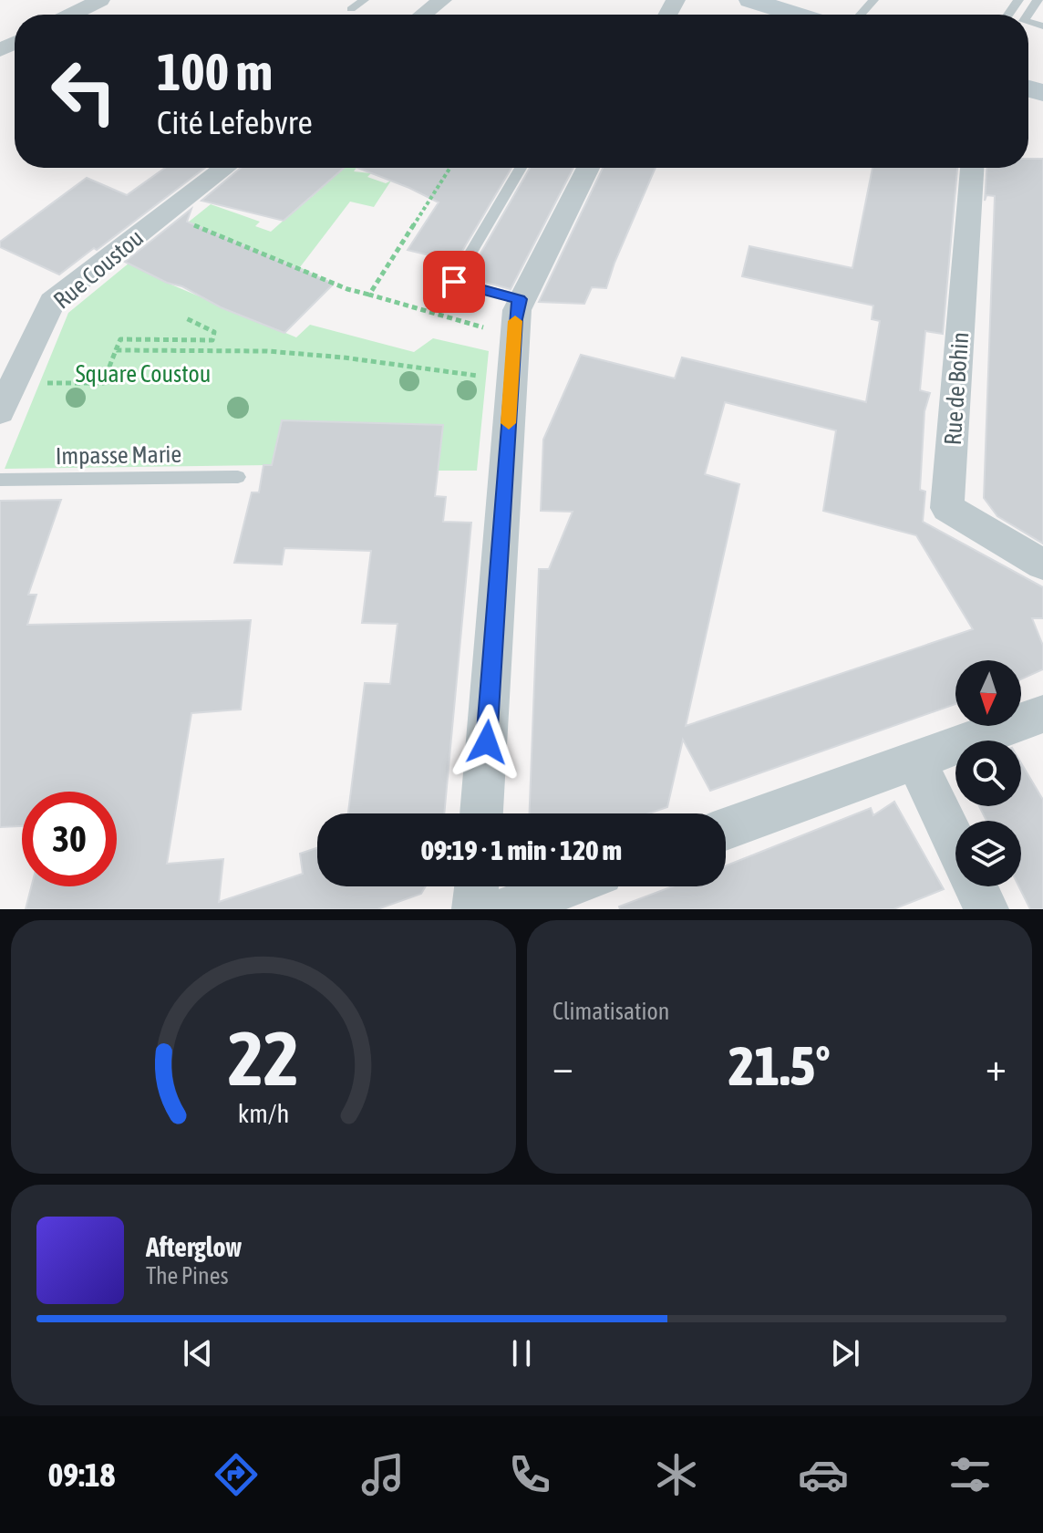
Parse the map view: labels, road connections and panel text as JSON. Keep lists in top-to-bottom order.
{
  "streets": {
    "street": ["Rue Coustou", "Rue de Bohin"],
    "lane": ["Impasse Marie"]
  },
  "parks": ["Square Coustou"],
  "north": "bottom",
  "page": {
    "turn": ["100 m", "Cité Lefebvre"],
    "limit": "30",
    "trip": "09:19 · 1 min · 120 m",
    "tile": "Climatisation",
    "heat": ["−", "21.5°", "+"],
    "song": ["Afterglow", "The Pines"],
    "tabs": "09:18",
    "gauge": ["22", "km/h"]
  }
}
